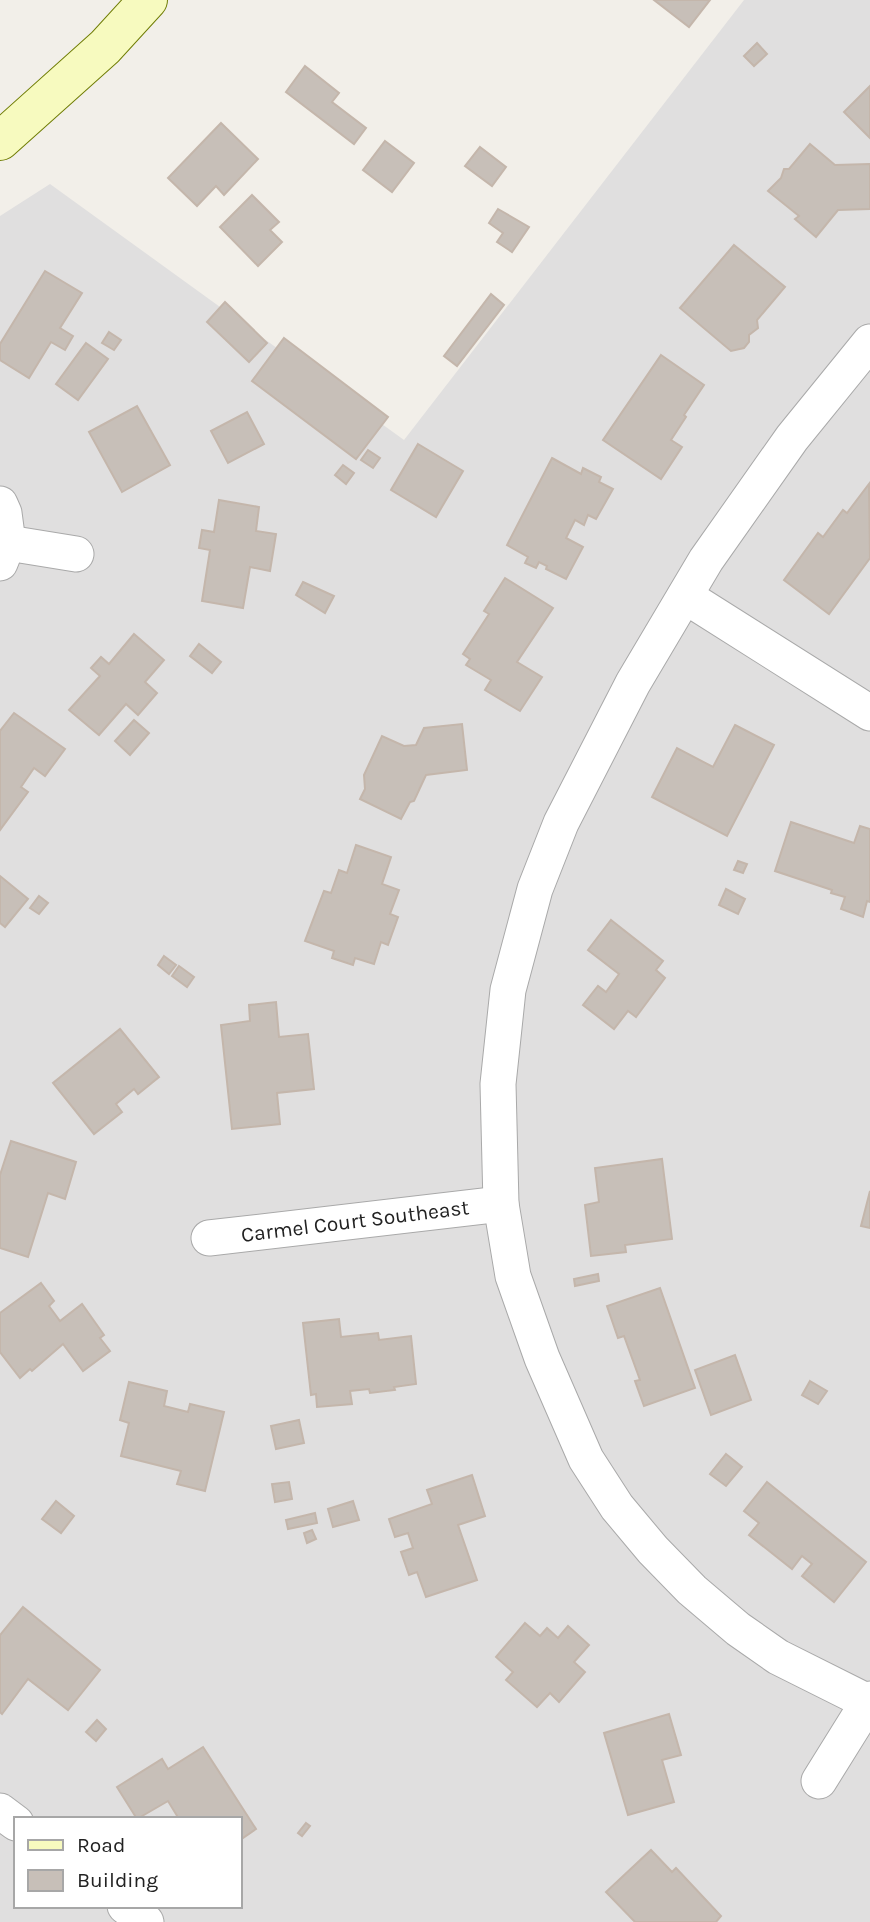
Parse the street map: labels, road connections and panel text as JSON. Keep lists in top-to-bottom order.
{
  "streets": {
    "street": ["Carmel Court Southeast"]
  },
  "legend": ["Road", "Building"]
}
